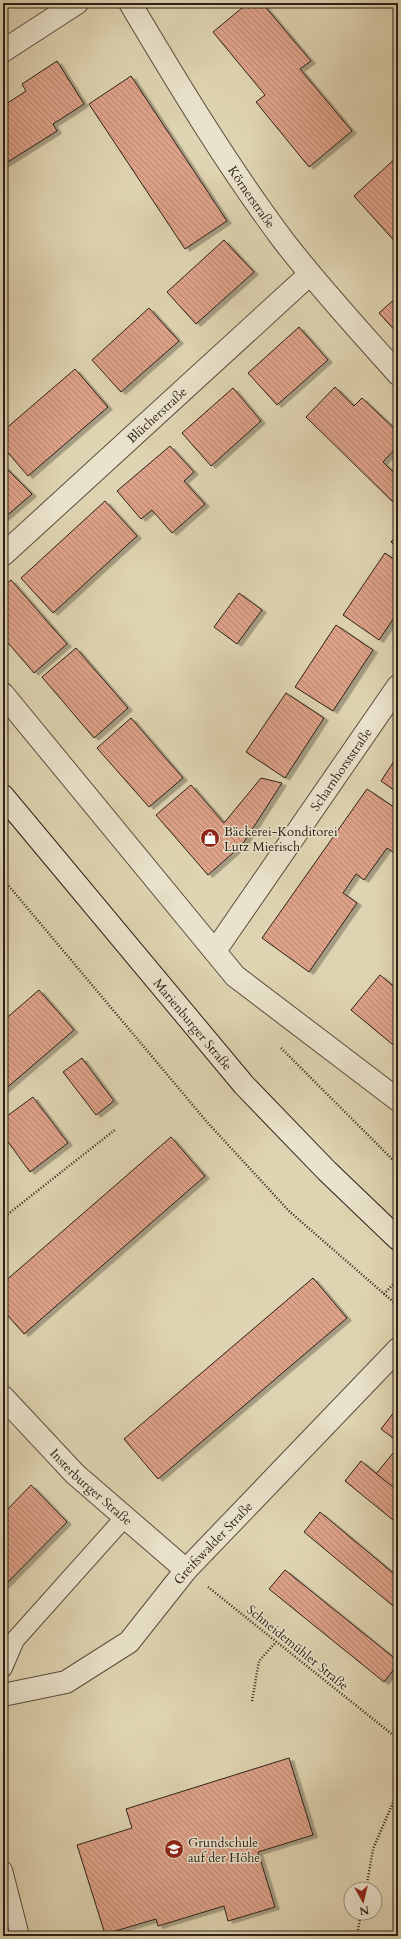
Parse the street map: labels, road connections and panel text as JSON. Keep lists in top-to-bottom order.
{
  "streets": {
    "street": [
      "Körnerstraße",
      "Blücherstraße",
      "Scharnhorststraße",
      "Marienburger Straße",
      "Insterburger Straße",
      "Greifswalder Straße"
    ],
    "path": ["Schneidemühler Straße"]
  },
  "crossings": [
    ["Körnerstraße", "Blücherstraße"],
    ["Insterburger Straße", "Greifswalder Straße"],
    ["Insterburger Straße", "Schneidemühler Straße"],
    ["Greifswalder Straße", "Schneidemühler Straße"]
  ],
  "places": {
    "shop": ["Bäckerei-Konditorei Lutz Mierisch"],
    "school or university": ["Grundschule auf der Höhe"]
  },
  "north": "bottom"
}
